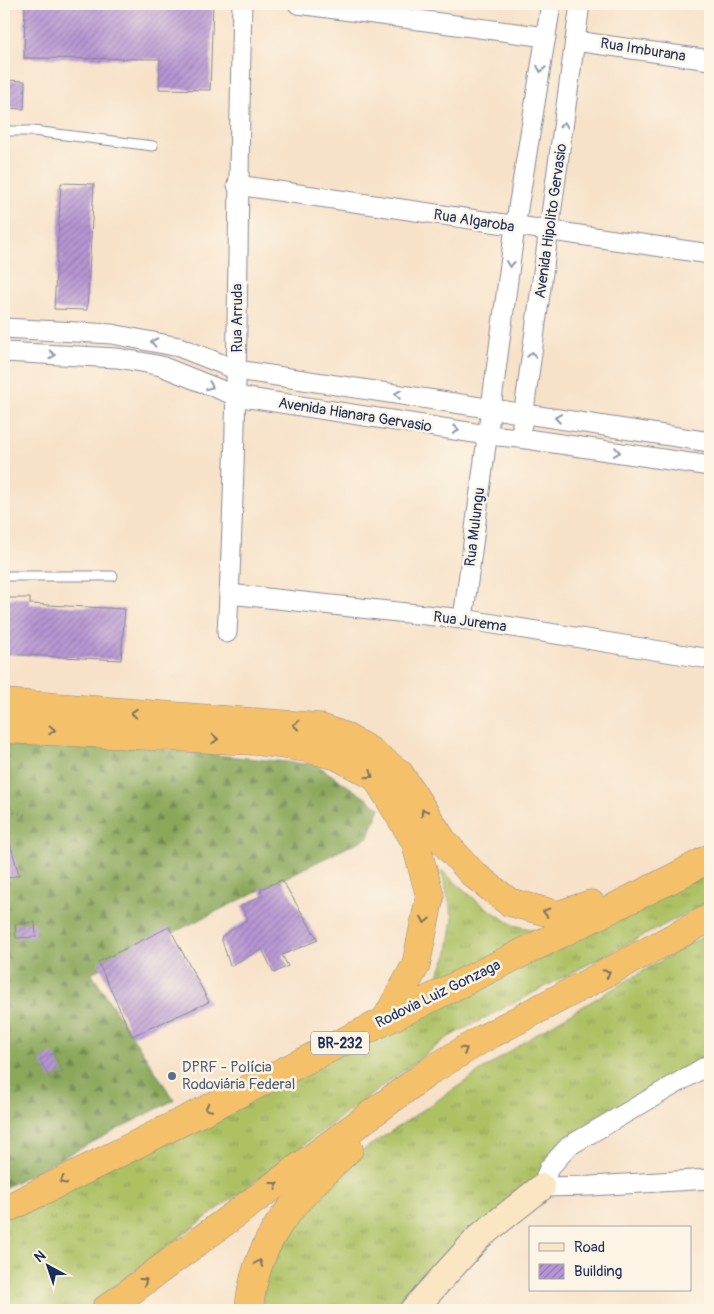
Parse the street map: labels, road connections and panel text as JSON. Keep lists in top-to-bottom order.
{
  "streets": {
    "highway": ["Rodovia Luiz Gonzaga", "BR-232"],
    "street": [
      "Rua Imburana",
      "Rua Algaroba",
      "Avenida Hipolito Gervasio",
      "Rua Arruda",
      "Avenida Hianara Gervasio",
      "Rua Mulungu",
      "Rua Jurema"
    ]
  },
  "crossings": [
    ["Rua Imburana", "Avenida Hipolito Gervasio"],
    ["Rua Algaroba", "Avenida Hipolito Gervasio"],
    ["Rua Algaroba", "Rua Arruda"],
    ["Rua Algaroba", "Rua Mulungu"],
    ["Avenida Hipolito Gervasio", "Avenida Hianara Gervasio"],
    ["Rua Arruda", "Avenida Hianara Gervasio"],
    ["Rua Arruda", "Rua Jurema"],
    ["Avenida Hianara Gervasio", "Rua Mulungu"],
    ["Rua Mulungu", "Rua Jurema"]
  ],
  "one_way": ["Avenida Hipolito Gervasio", "Rua Mulungu"],
  "places": ["DPRF - Polícia Rodoviária Federal"],
  "legend": ["Road", "Building"],
  "north": "top left"
}
